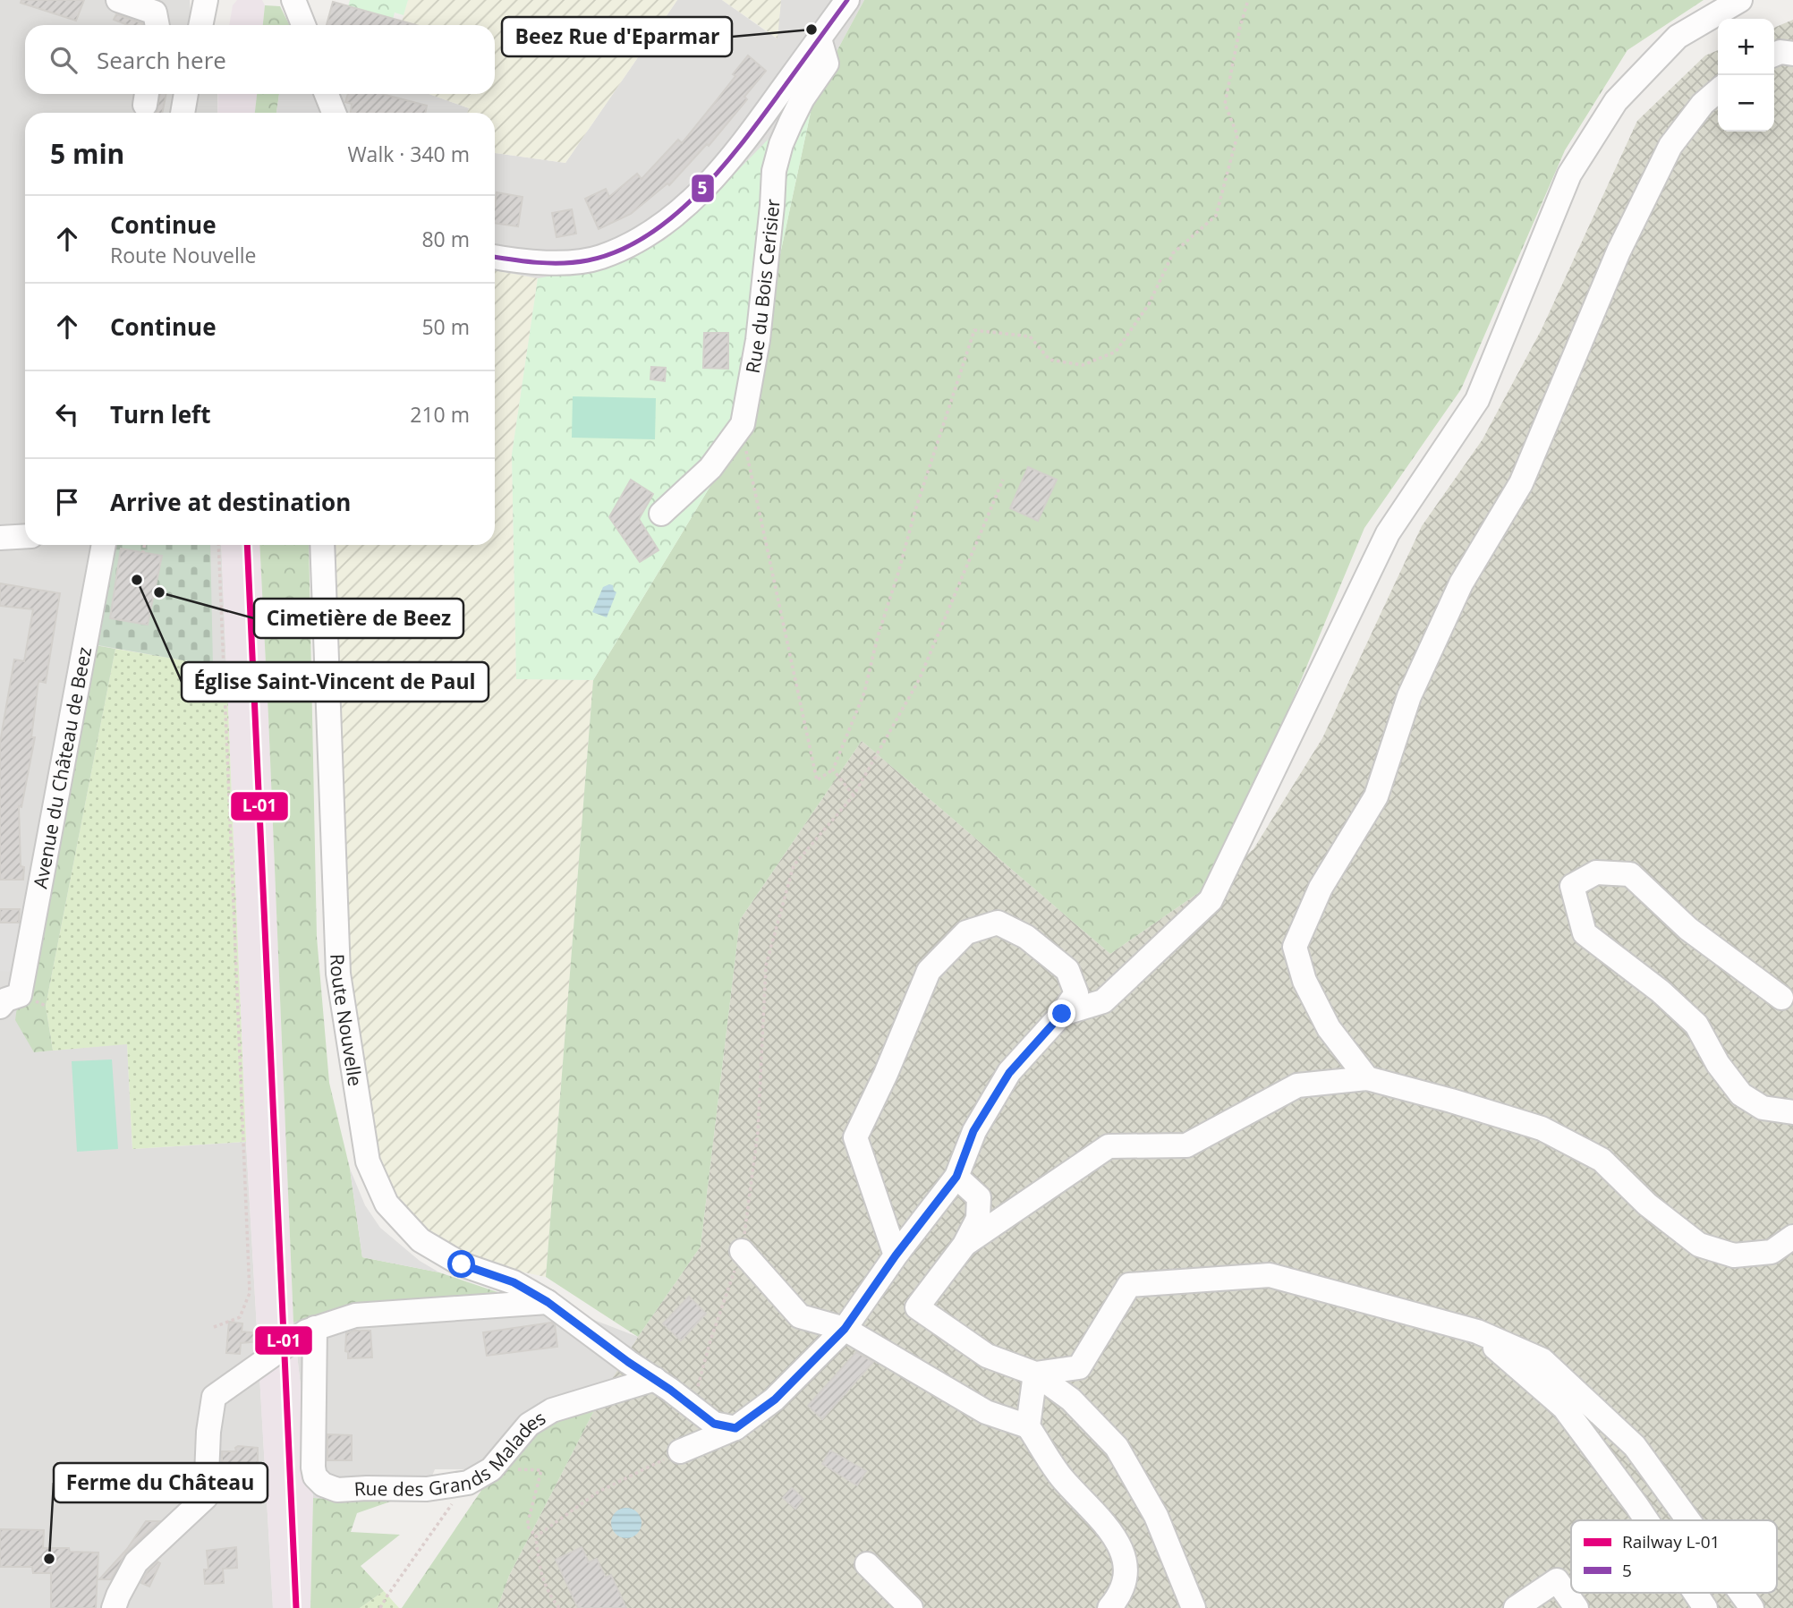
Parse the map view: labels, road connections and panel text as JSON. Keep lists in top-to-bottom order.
{
  "streets": {
    "street": [
      "Rue du Bois Cerisier",
      "Avenue du Château de Beez",
      "Route Nouvelle",
      "Rue des Grands Malades"
    ]
  },
  "crossings": [
    ["Route Nouvelle", "Rue des Grands Malades"]
  ],
  "places": [
    "Beez Rue d'Eparmar",
    "Église Saint-Vincent de Paul",
    "Cimetière de Beez",
    "Ferme du Château"
  ],
  "lines": ["transit line 5", "rail line L-01"],
  "legend": ["Railway L-01", "5"],
  "page": {
    "map_buttons": ["+", "−"],
    "search": "Search here",
    "heading": ["5 min", "Walk · 340 m"],
    "list": [
      ["Continue", "Route Nouvelle", "80 m"],
      ["Continue", "50 m"],
      ["Turn left", "210 m"],
      "Arrive at destination"
    ]
  }
}
